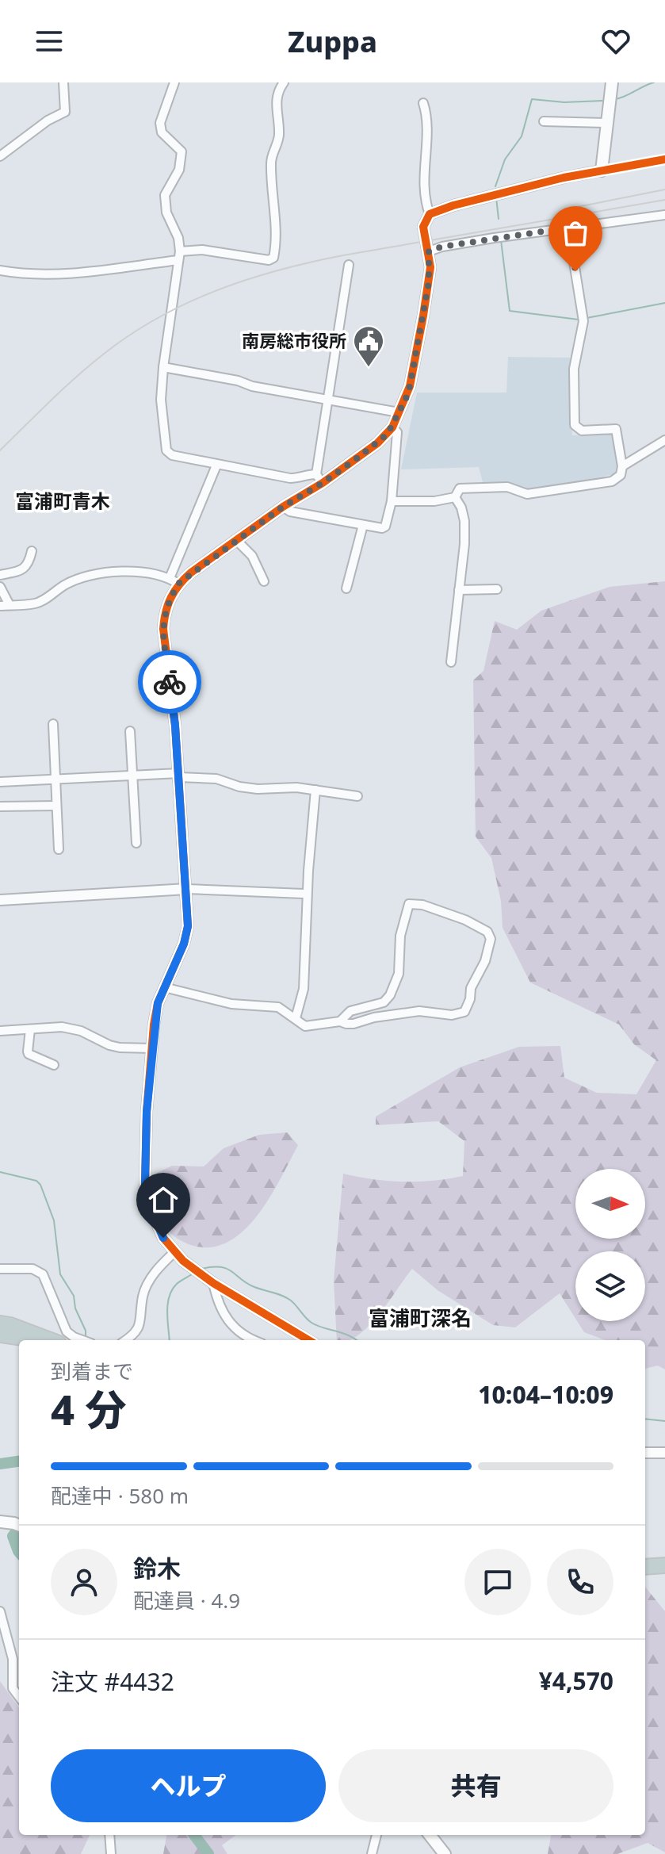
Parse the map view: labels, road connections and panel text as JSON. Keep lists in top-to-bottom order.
{
  "districts": ["富浦町青木", "富浦町深名"],
  "places": {
    "public building": ["南房総市役所"]
  },
  "north": "right",
  "page": {
    "header": "Zuppa",
    "heading": ["4 分", "到着まで", "10:04–10:09"],
    "panel": [
      "鈴木",
      "配達員 · 4.9",
      "注文 #4432",
      "¥4,570"
    ],
    "bar": "配達中 · 580 m",
    "buttons": ["ヘルプ", "共有"]
  }
}
